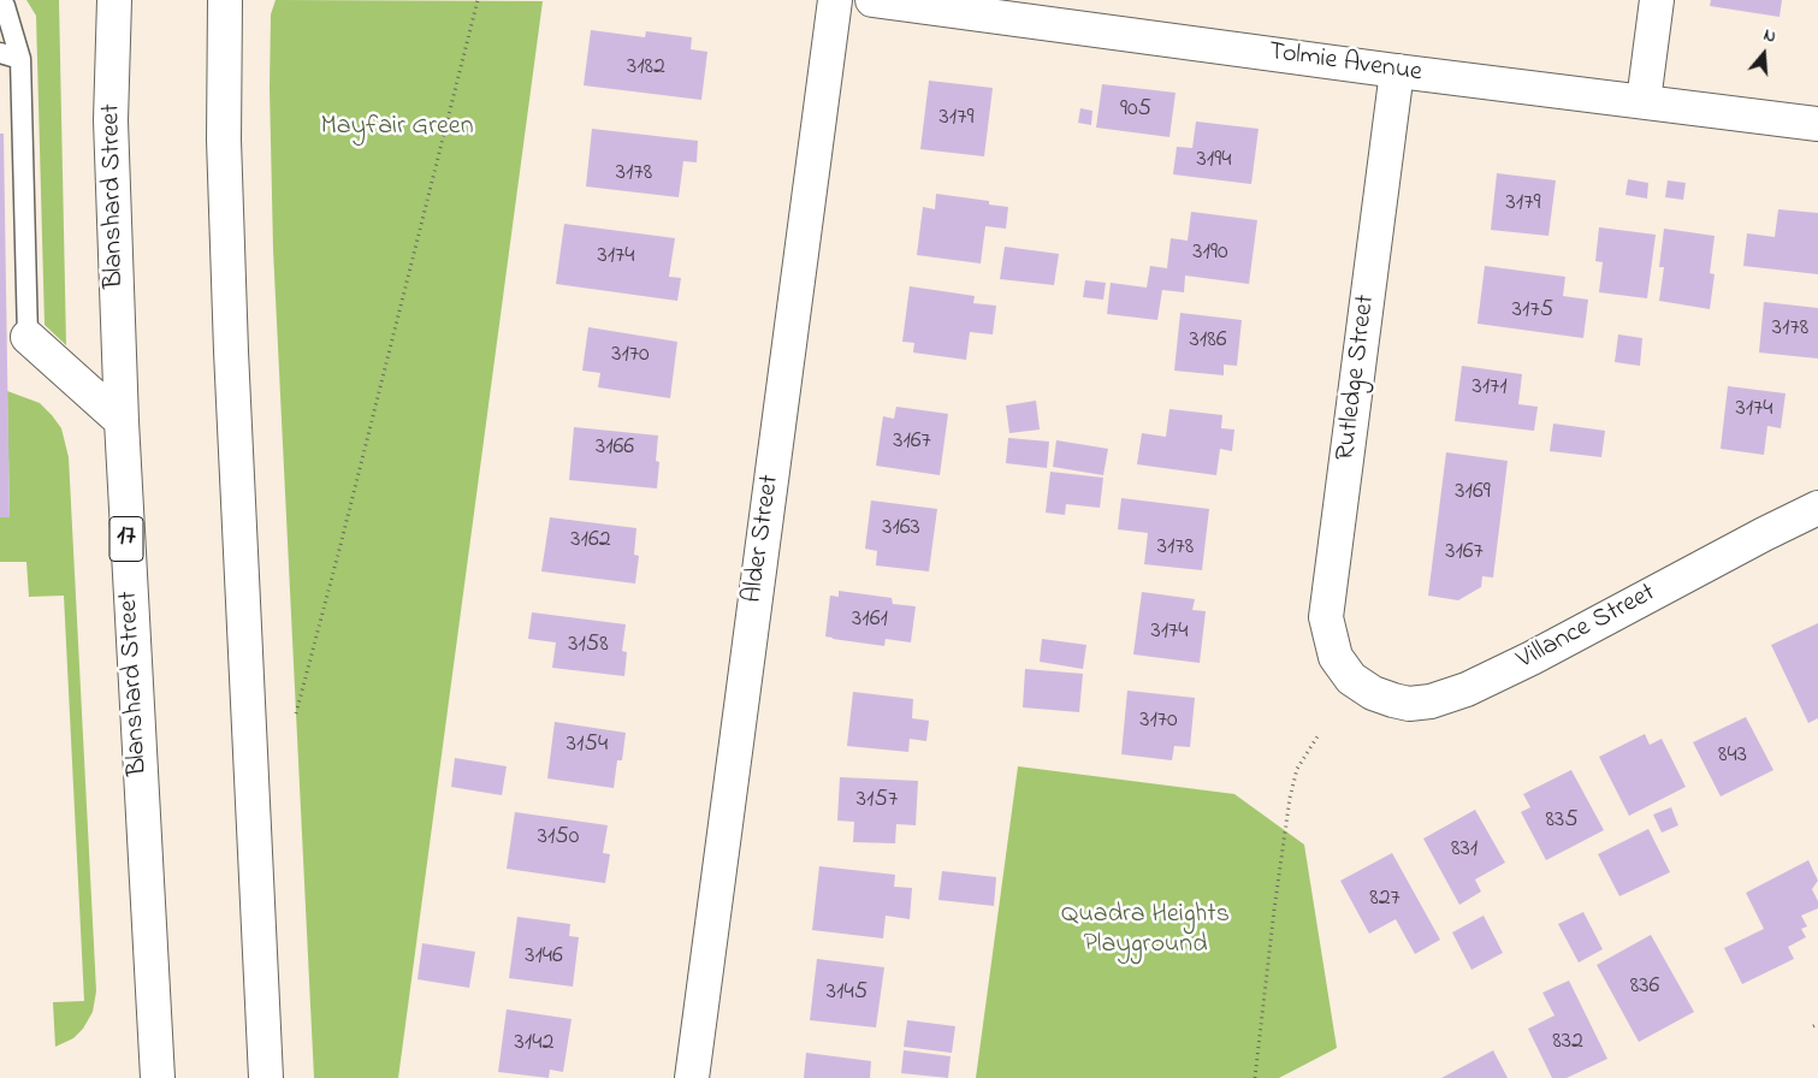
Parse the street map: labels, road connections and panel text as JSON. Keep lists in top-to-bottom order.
{
  "streets": {
    "street": [
      "Tolmie Avenue",
      "Blanshard Street",
      "Rutledge Street",
      "17",
      "Alder Street",
      "Villance Street"
    ]
  },
  "crossings": [
    ["Tolmie Avenue", "Rutledge Street"],
    ["Rutledge Street", "Villance Street"]
  ],
  "parks": ["Mayfair Green", "Quadra Heights Playground"],
  "house_numbers": [
    "3182",
    "905",
    "3179",
    "3194",
    "3178",
    "3179",
    "3190",
    "3174",
    "3175",
    "3178",
    "3186",
    "3170",
    "3171",
    "3174",
    "3167",
    "3166",
    "3169",
    "3163",
    "3162",
    "3178",
    "3167",
    "3161",
    "3174",
    "3158",
    "3170",
    "3154",
    "843",
    "3157",
    "835",
    "3150",
    "831",
    "827",
    "3146",
    "836",
    "3145",
    "832",
    "3142"
  ],
  "north": "top"
}
